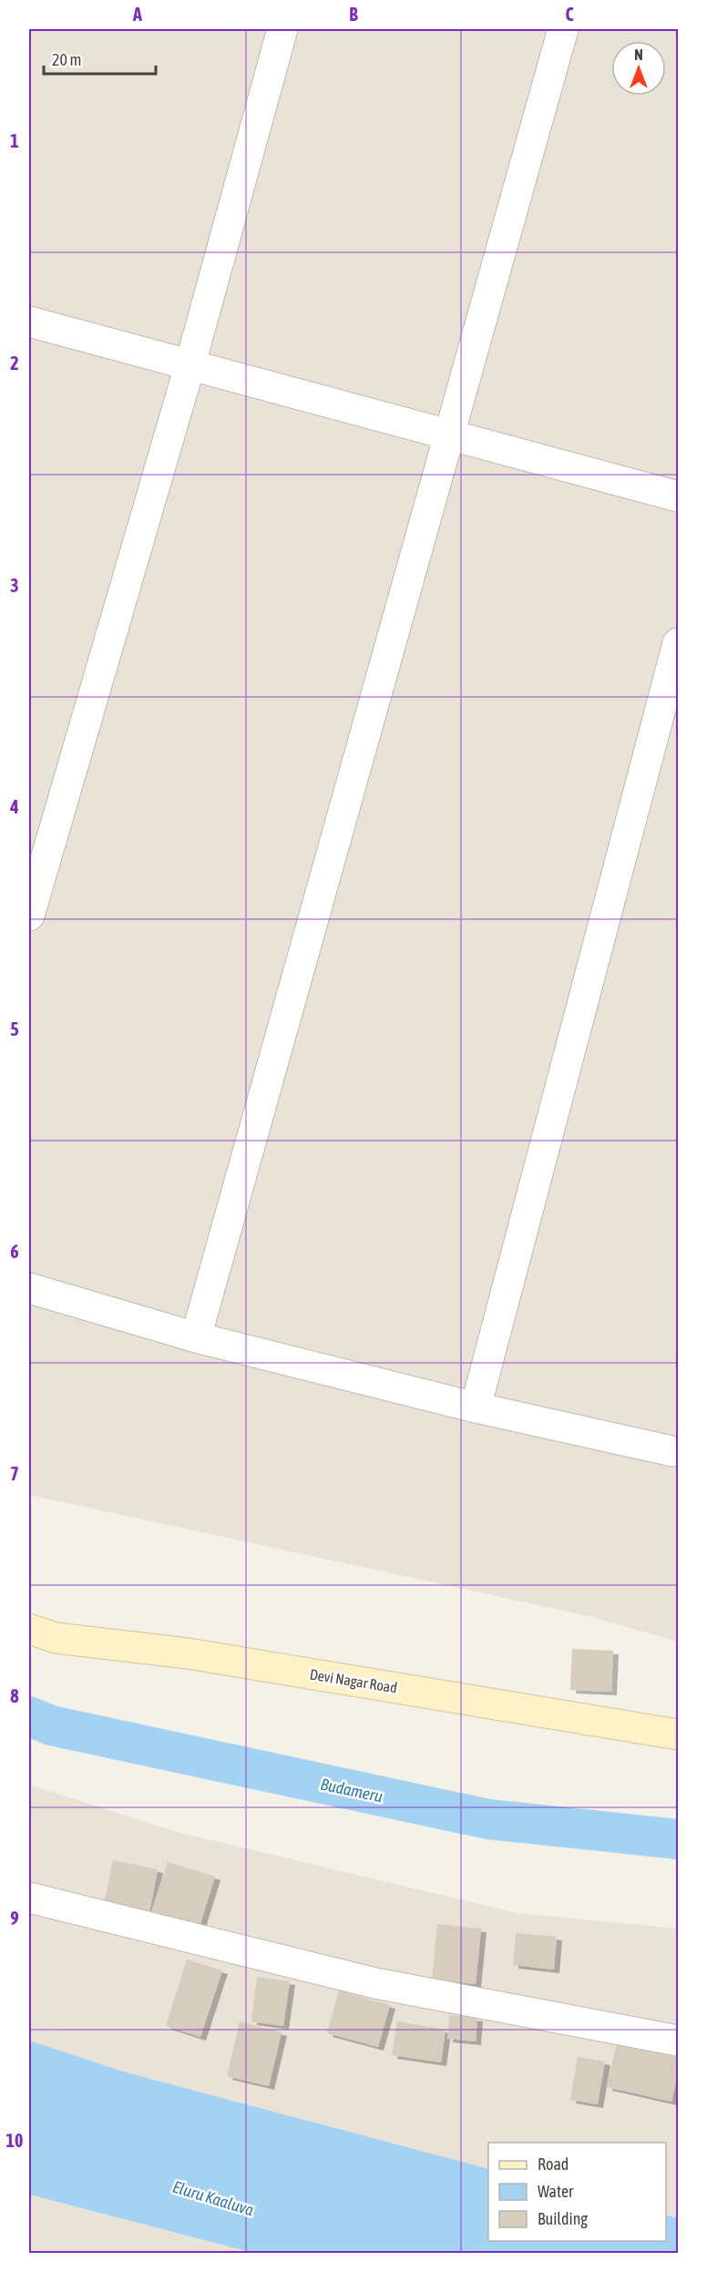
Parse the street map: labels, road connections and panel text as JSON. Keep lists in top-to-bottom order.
{
  "streets": {
    "street": ["Devi Nagar Road"]
  },
  "water": ["Budameru", "Eluru Kaaluva"],
  "legend": ["Road", "Water", "Building"],
  "scale_bar": "20 m",
  "north": "top",
  "grid": {
    "columns": ["A", "B", "C"],
    "rows": [
      "1",
      "2",
      "3",
      "4",
      "5",
      "6",
      "7",
      "8",
      "9",
      "10"
    ]
  }
}
